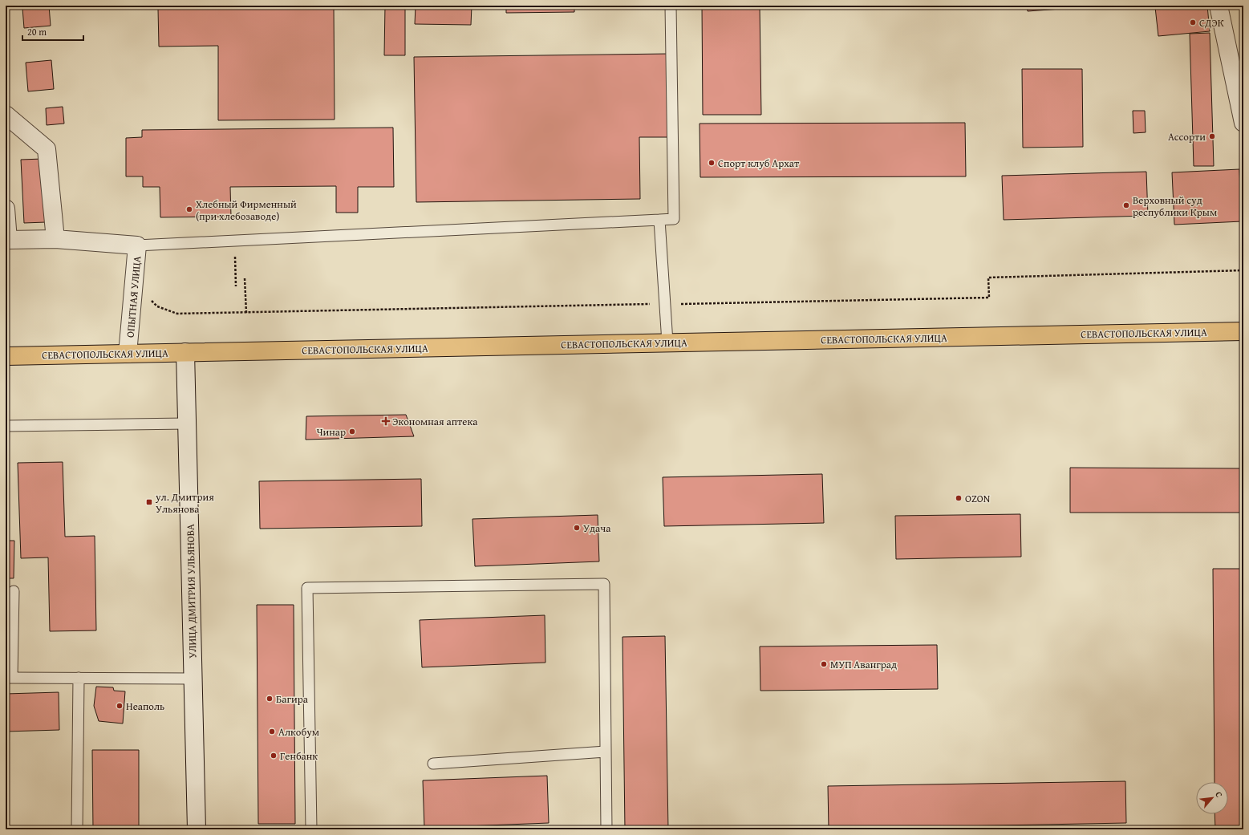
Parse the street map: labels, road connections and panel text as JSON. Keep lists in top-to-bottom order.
{
  "streets": {
    "main road": ["СЕВАСТОПОЛЬСКАЯ УЛИЦА"],
    "street": ["ОПЫТНАЯ УЛИЦА", "УЛИЦА ДМИТРИЯ УЛЬЯНОВА"]
  },
  "crossings": [
    ["ОПЫТНАЯ УЛИЦА", "СЕВАСТОПОЛЬСКАЯ УЛИЦА"],
    ["СЕВАСТОПОЛЬСКАЯ УЛИЦА", "УЛИЦА ДМИТРИЯ УЛЬЯНОВА"]
  ],
  "places": {
    "other": [
      "СДЭК",
      "Ассорти",
      "Спорт клуб Архат",
      "Верховный суд республики Крым",
      "Хлебный Фирменный (при хлебозаводе)",
      "Чинар",
      "OZON",
      "Удача",
      "МУП Аванград",
      "Багира",
      "Неаполь",
      "Алкобум",
      "Генбанк"
    ],
    "health": ["Экономная аптека"],
    "transit": ["ул. Дмитрия Ульянова"]
  },
  "scale_bar": "20 m",
  "north": "top right"
}
